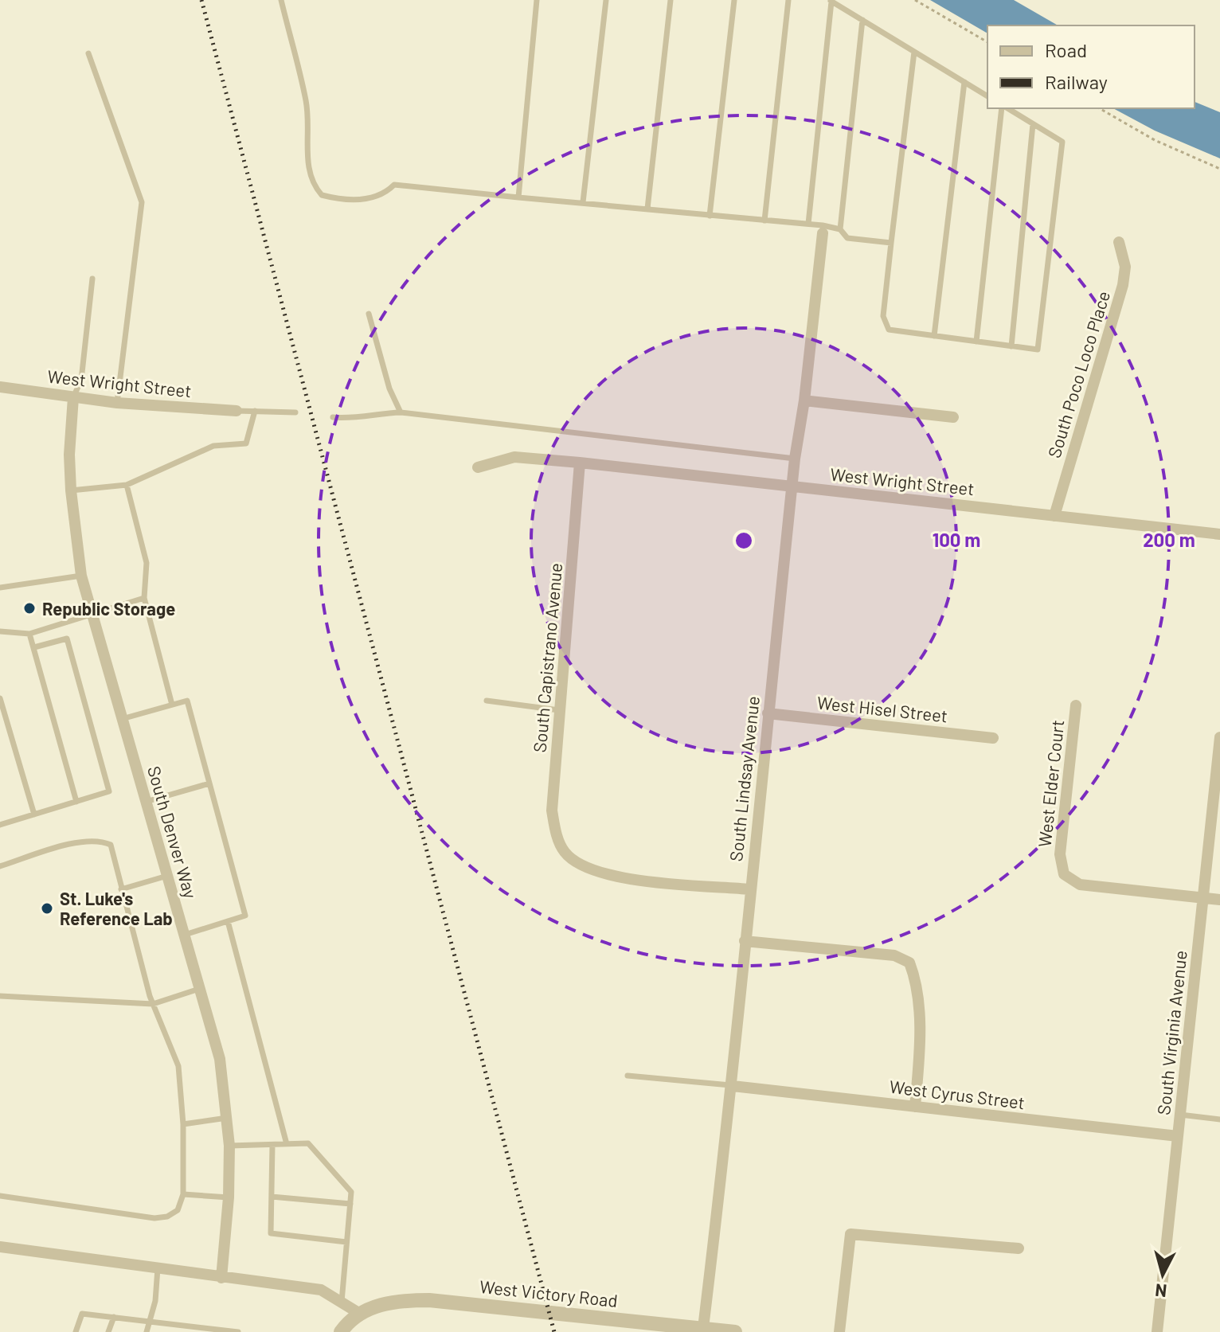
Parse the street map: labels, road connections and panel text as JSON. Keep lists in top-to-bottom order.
{
  "streets": {
    "street": [
      "South Poco Loco Place",
      "West Wright Street",
      "South Capistrano Avenue",
      "West Hisel Street",
      "South Lindsay Avenue",
      "West Elder Court",
      "South Denver Way",
      "South Virginia Avenue",
      "West Cyrus Street",
      "West Victory Road"
    ]
  },
  "crossings": [
    ["South Poco Loco Place", "West Wright Street"],
    ["West Wright Street", "South Capistrano Avenue"],
    ["West Wright Street", "South Lindsay Avenue"],
    ["West Wright Street", "South Denver Way"],
    ["South Capistrano Avenue", "South Lindsay Avenue"],
    ["West Hisel Street", "South Lindsay Avenue"],
    ["South Lindsay Avenue", "West Cyrus Street"],
    ["South Lindsay Avenue", "West Victory Road"],
    ["West Elder Court", "South Virginia Avenue"],
    ["South Virginia Avenue", "West Cyrus Street"]
  ],
  "places": ["Republic Storage", "St. Luke's Reference Lab"],
  "legend": ["Road", "Railway"],
  "north": "bottom",
  "rings": ["100 m", "200 m"]
}
